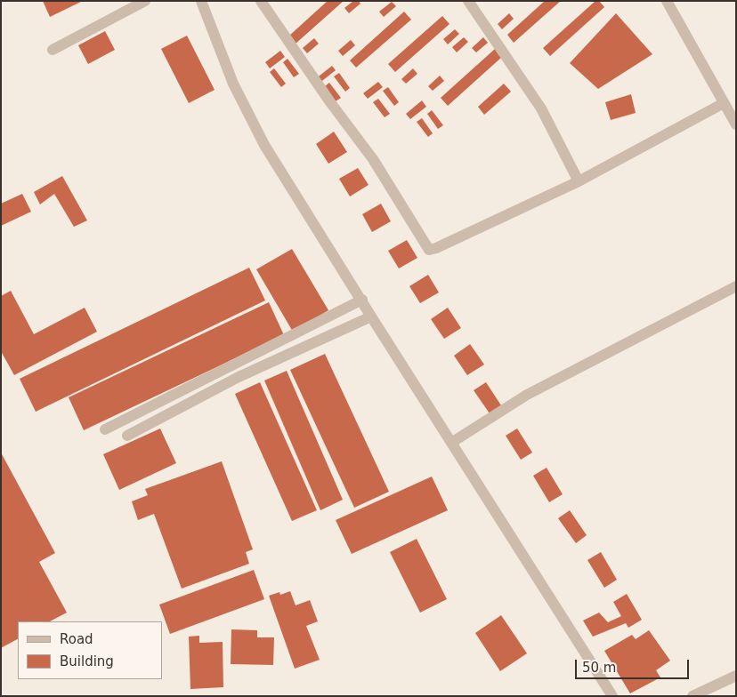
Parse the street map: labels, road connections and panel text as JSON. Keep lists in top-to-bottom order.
{
  "legend": ["Road", "Building"],
  "scale_bar": "50 m"
}
